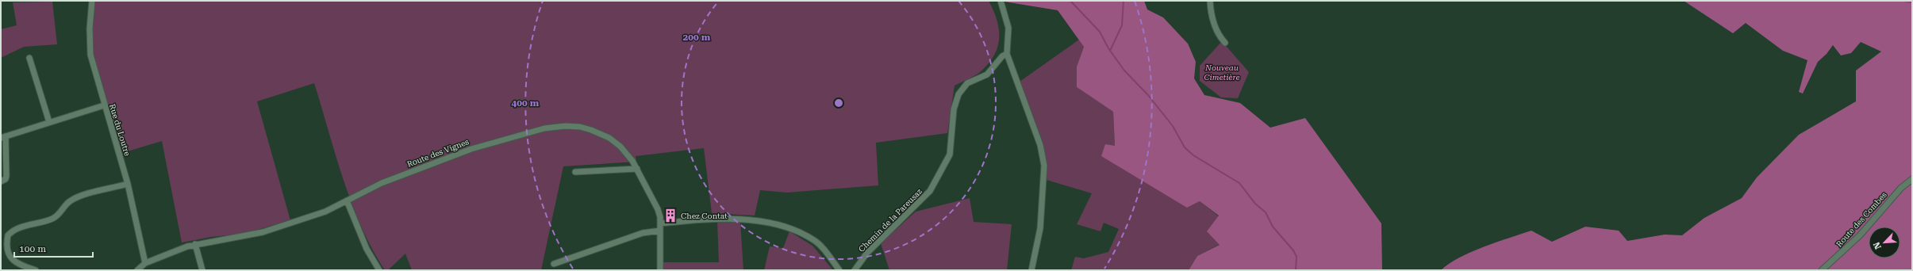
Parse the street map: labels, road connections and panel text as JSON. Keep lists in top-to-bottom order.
{
  "streets": {
    "street": [
      "Rue du Loutre",
      "Route des Vignes",
      "Route des Combes",
      "Chemin de la Pareusaz"
    ]
  },
  "crossings": [
    ["Rue du Loutre", "Route des Vignes"]
  ],
  "parks": ["Nouveau Cimetière"],
  "places": {
    "building": ["Chez Contat"]
  },
  "scale_bar": "100 m",
  "north": "bottom left",
  "rings": ["200 m", "400 m"]
}
